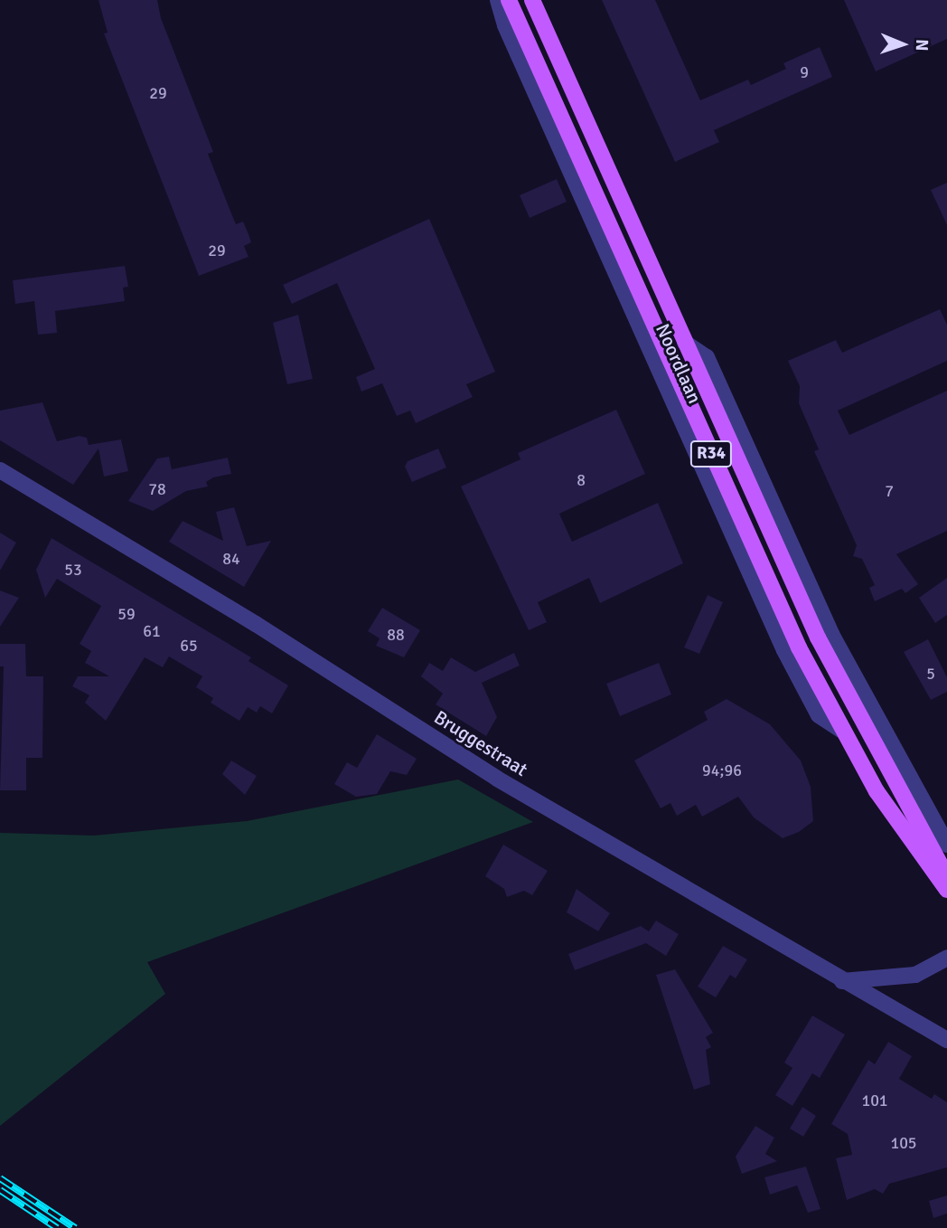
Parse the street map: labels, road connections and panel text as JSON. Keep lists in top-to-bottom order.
{
  "streets": {
    "main road": ["Noordlaan", "R34"],
    "street": ["Bruggestraat"]
  },
  "house_numbers": [
    "9",
    "29",
    "29",
    "8",
    "78",
    "7",
    "84",
    "53",
    "59",
    "61",
    "88",
    "65",
    "5",
    "94;96",
    "101",
    "105"
  ],
  "north": "right"
}
